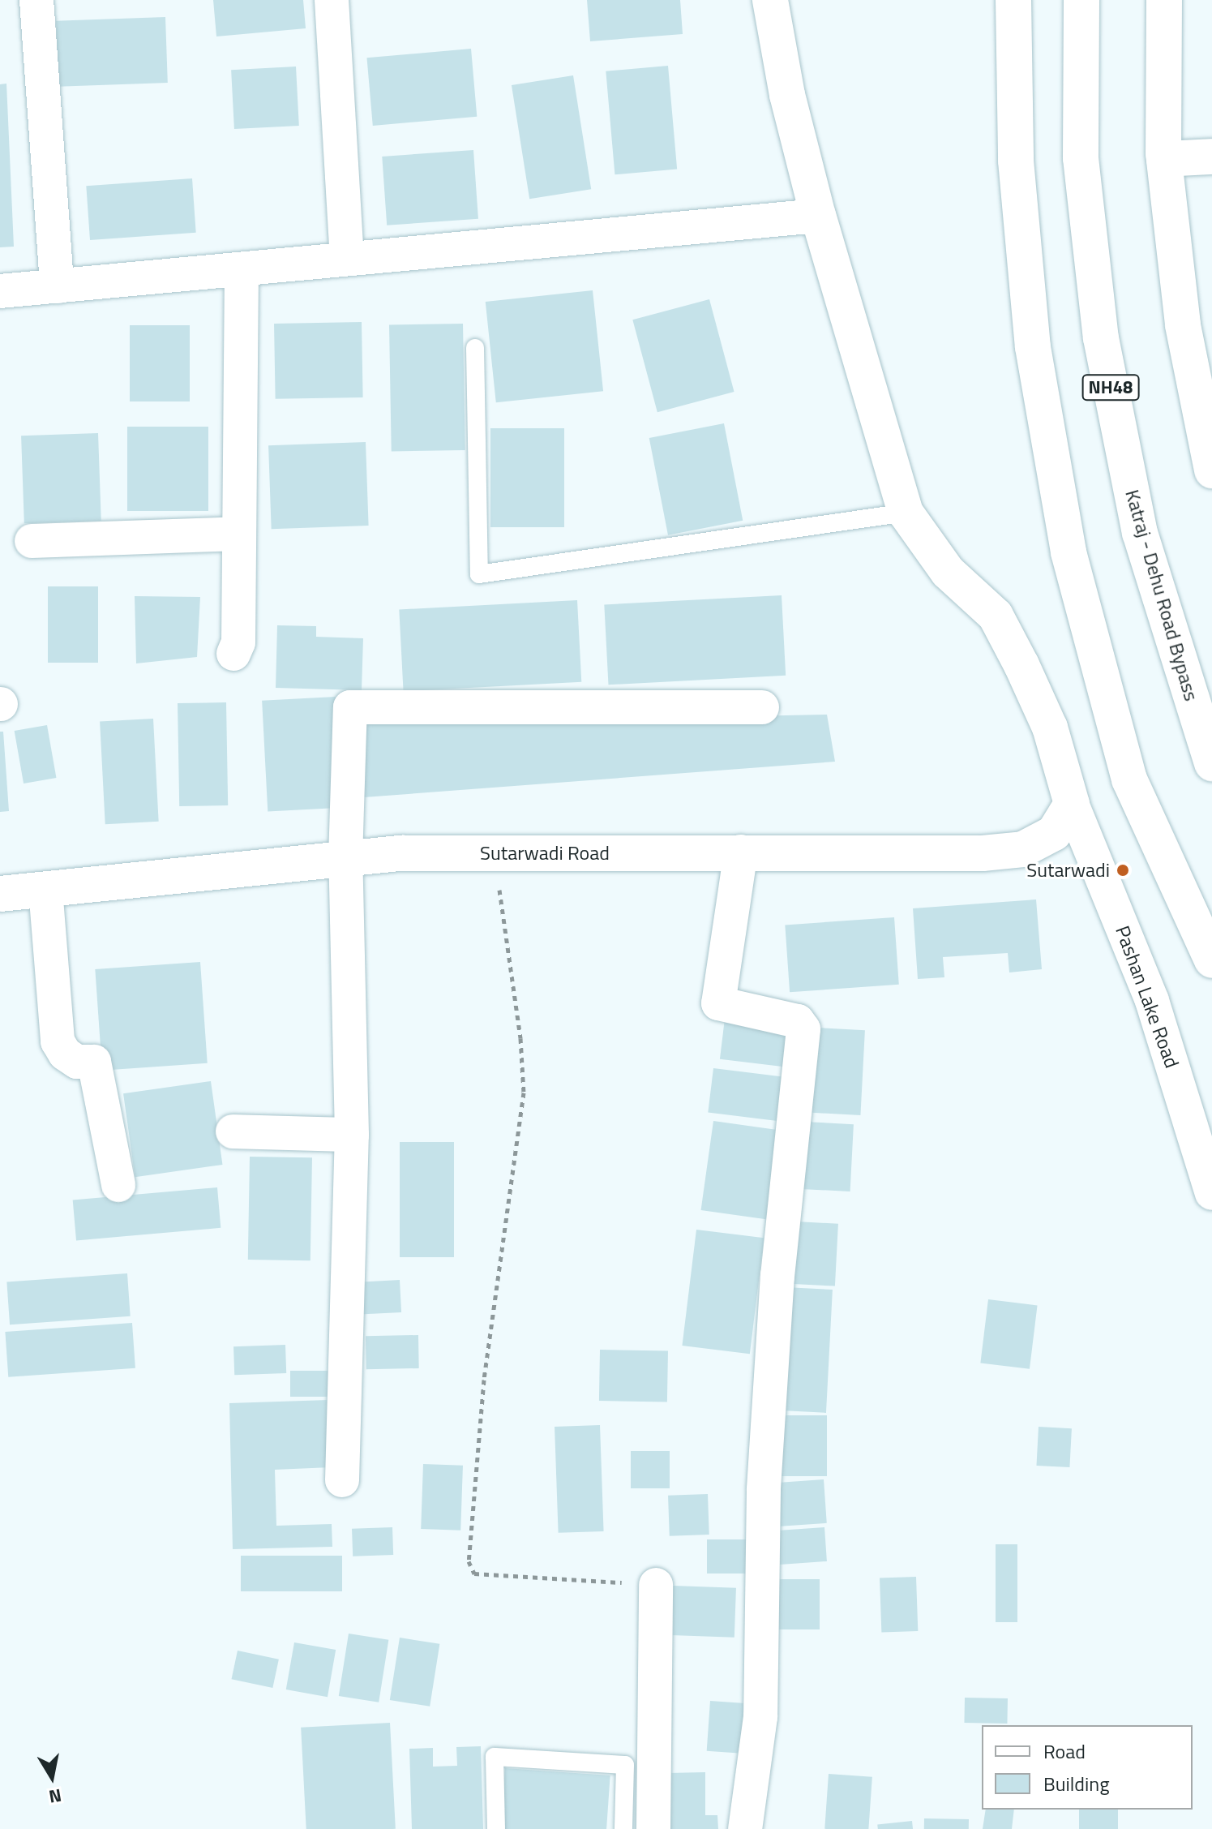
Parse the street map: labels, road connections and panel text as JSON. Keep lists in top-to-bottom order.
{
  "streets": {
    "main road": ["NH48", "Katraj - Dehu Road Bypass", "Sutarwadi Road"],
    "street": ["Pashan Lake Road"]
  },
  "crossings": [
    ["Sutarwadi Road", "Pashan Lake Road"]
  ],
  "places": ["Sutarwadi"],
  "legend": ["Road", "Building"],
  "north": "bottom"
}
